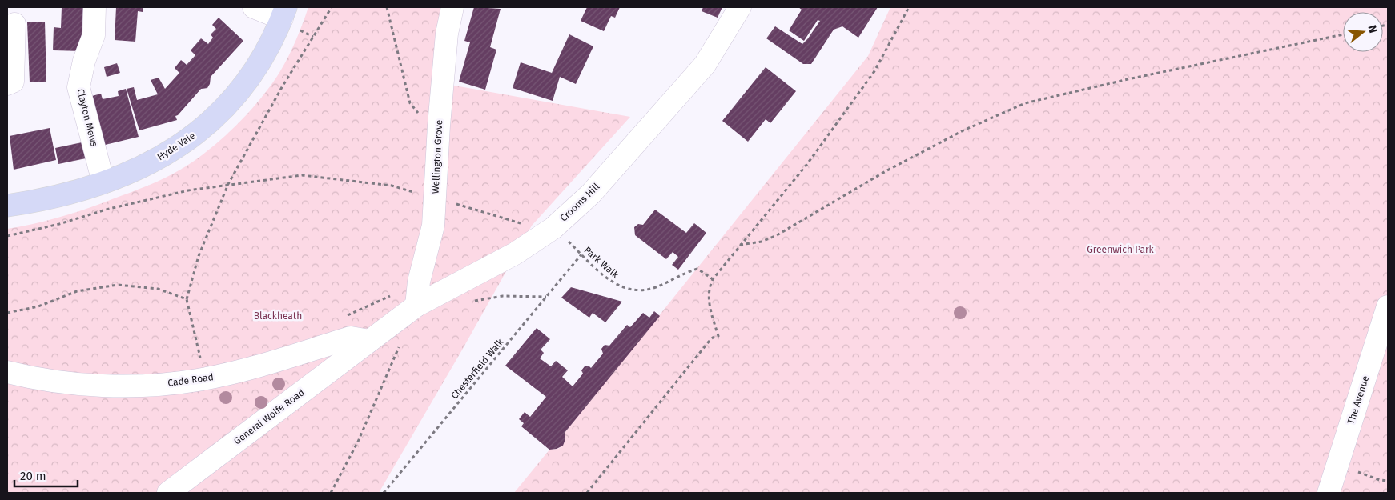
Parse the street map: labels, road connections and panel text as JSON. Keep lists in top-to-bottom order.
{
  "streets": {
    "main road": ["Hyde Vale"],
    "street": [
      "Clayton Mews",
      "Wellington Grove",
      "Crooms Hill",
      "Cade Road",
      "The Avenue",
      "General Wolfe Road"
    ],
    "path": ["Park Walk", "Chesterfield Walk"]
  },
  "crossings": [
    ["Clayton Mews", "Hyde Vale"],
    ["Wellington Grove", "Crooms Hill"],
    ["Crooms Hill", "Park Walk"],
    ["Crooms Hill", "Cade Road"],
    ["Crooms Hill", "General Wolfe Road"],
    ["Park Walk", "Chesterfield Walk"],
    ["Cade Road", "General Wolfe Road"]
  ],
  "parks": ["Greenwich Park", "Blackheath"],
  "scale_bar": "20 m",
  "north": "right"
}
